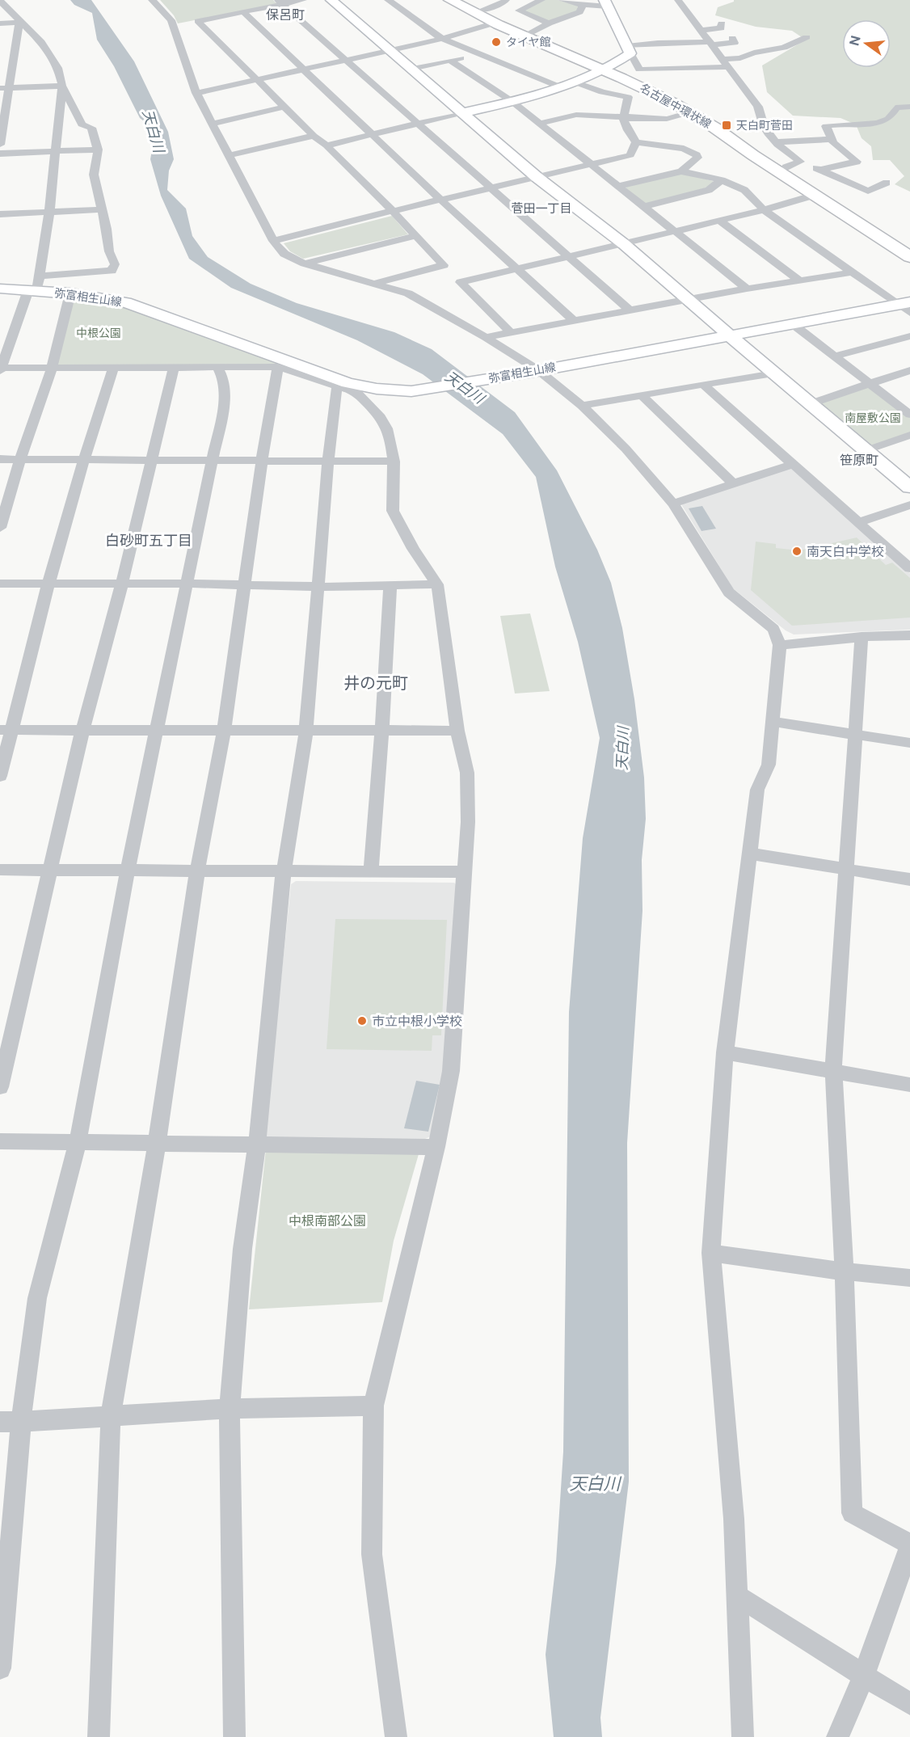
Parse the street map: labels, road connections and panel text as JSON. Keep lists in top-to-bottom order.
{
  "streets": {
    "main road": ["名古屋中環状線"],
    "street": ["弥富相生山線"]
  },
  "districts": [
    "保呂町",
    "菅田一丁目",
    "笹原町",
    "白砂町五丁目",
    "井の元町"
  ],
  "water": ["天白川"],
  "parks": ["中根公園", "南屋敷公園", "中根南部公園"],
  "places": {
    "other": ["タイヤ館", "南天白中学校", "市立中根小学校"],
    "transit": ["天白町菅田"]
  },
  "north": "left"
}
